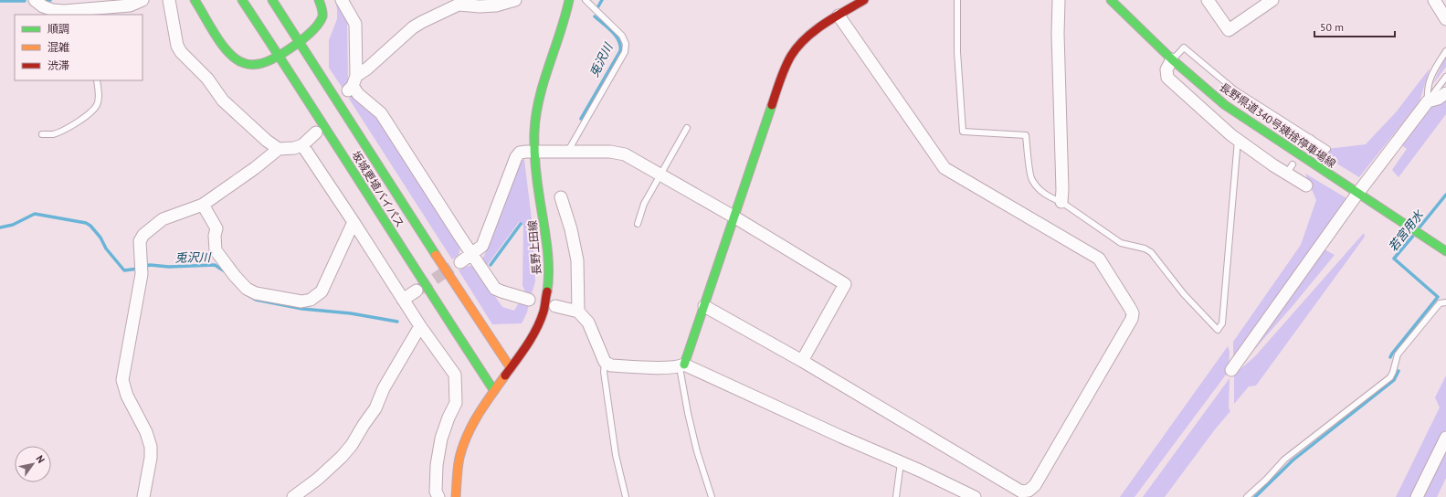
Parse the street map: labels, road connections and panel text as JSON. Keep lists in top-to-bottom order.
{
  "streets": {
    "main road": ["長野県道340号姨捨停車場線", "坂城更埴バイパス", "長野上田線"]
  },
  "crossings": [
    ["坂城更埴バイパス", "長野上田線"]
  ],
  "water": ["兎沢川", "若宮用水"],
  "legend": ["順調", "混雑", "渋滞"],
  "scale_bar": "50 m",
  "north": "top right"
}
